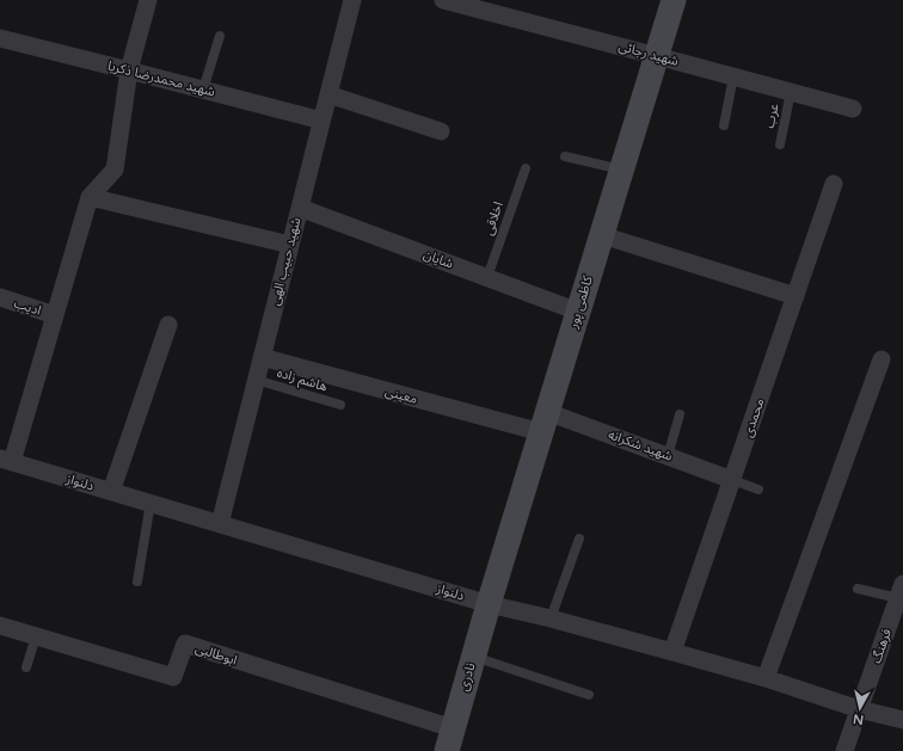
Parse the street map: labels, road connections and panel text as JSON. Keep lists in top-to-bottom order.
{
  "streets": {
    "street": [
      "شهید رجائی",
      "شهید محمدرضا ذکریا",
      "شایان",
      "شهید حبیب الهی",
      "کاظمی پور",
      "ادیب",
      "معینی",
      "محمدی",
      "شهید شکرانه",
      "دلنواز",
      "فرهنگ",
      "ابوطالبی",
      "نادری"
    ],
    "lane": ["عرب", "اخلاقی", "هاشم زاده"]
  },
  "crossings": [
    ["شهید رجائی", "عرب"],
    ["شهید رجائی", "کاظمی پور"],
    ["شهید محمدرضا ذکریا", "شهید حبیب الهی"],
    ["اخلاقی", "شایان"],
    ["شایان", "شهید حبیب الهی"],
    ["شایان", "کاظمی پور"],
    ["شهید حبیب الهی", "هاشم زاده"],
    ["شهید حبیب الهی", "معینی"],
    ["شهید حبیب الهی", "دلنواز"],
    ["کاظمی پور", "معینی"],
    ["کاظمی پور", "شهید شکرانه"],
    ["کاظمی پور", "دلنواز"],
    ["کاظمی پور", "نادری"],
    ["معینی", "شهید شکرانه"],
    ["محمدی", "شهید شکرانه"],
    ["محمدی", "دلنواز"],
    ["دلنواز", "فرهنگ"],
    ["دلنواز", "نادری"],
    ["ابوطالبی", "نادری"]
  ],
  "north": "bottom"
}
